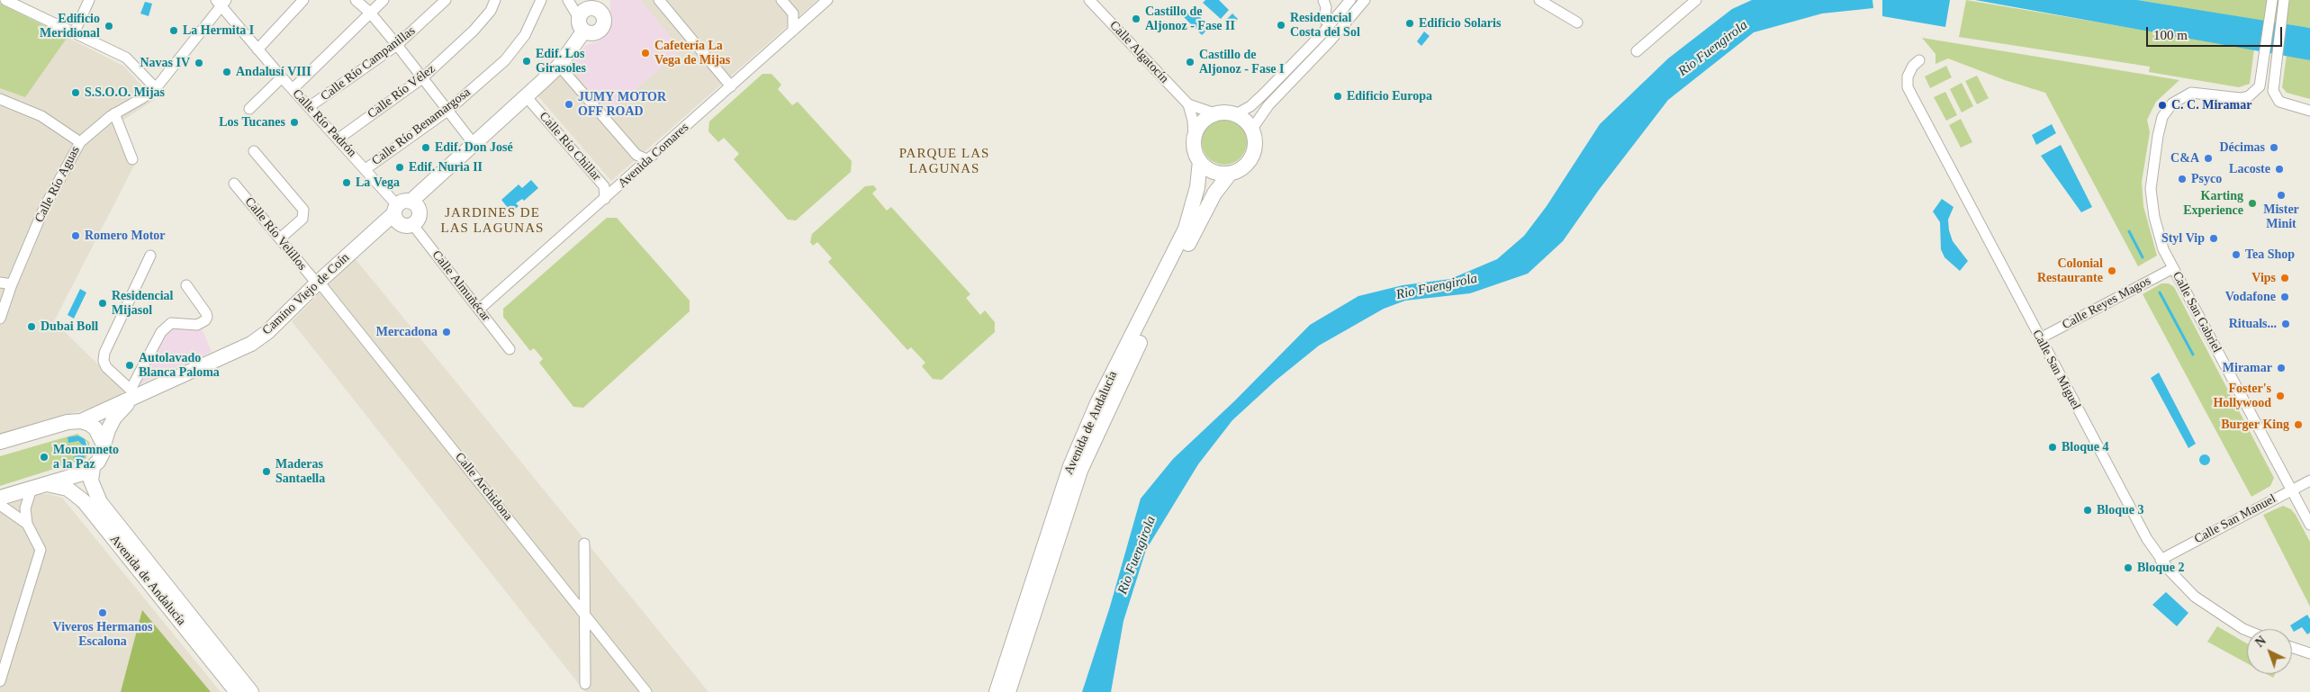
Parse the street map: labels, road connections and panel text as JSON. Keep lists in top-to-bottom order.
{
  "streets": {
    "street": [
      "Calle Algatocín",
      "Calle Río Campanillas",
      "Calle Río Vélez",
      "Calle Río Padrón",
      "Calle Río Benamargosa",
      "Calle Río Chillar",
      "Avenida Comares",
      "Calle Río Aguas",
      "Calle Río Velillos",
      "Calle Almuñécar",
      "Camino Viejo de Coín",
      "Calle Reyes Magos",
      "Calle San Gabriel",
      "Calle San Miguel",
      "Avenida de Andalucía",
      "Calle Archidona",
      "Calle San Manuel"
    ]
  },
  "crossings": [
    ["Calle Río Campanillas", "Calle Río Padrón"],
    ["Calle Río Vélez", "Calle Río Padrón"],
    ["Calle Río Padrón", "Calle Río Benamargosa"],
    ["Calle Río Padrón", "Calle Río Aguas"],
    ["Calle Río Padrón", "Calle Almuñécar"],
    ["Calle Río Padrón", "Camino Viejo de Coín"],
    ["Calle Río Chillar", "Avenida Comares"],
    ["Calle Río Chillar", "Camino Viejo de Coín"],
    ["Avenida Comares", "Calle Almuñécar"],
    ["Calle Río Velillos", "Camino Viejo de Coín"],
    ["Calle Río Velillos", "Calle Archidona"],
    ["Calle Almuñécar", "Camino Viejo de Coín"],
    ["Camino Viejo de Coín", "Avenida de Andalucía"],
    ["Camino Viejo de Coín", "Calle Archidona"],
    ["Calle Reyes Magos", "Calle San Gabriel"],
    ["Calle Reyes Magos", "Calle San Miguel"],
    ["Calle San Gabriel", "Calle San Manuel"],
    ["Calle San Miguel", "Calle San Manuel"]
  ],
  "districts": ["PARQUE LAS LAGUNAS", "JARDINES DE LAS LAGUNAS"],
  "water": ["Rio Fuengirola"],
  "places": [
    "Castillo de Aljonoz - Fase II",
    "Edificio Solaris",
    "Residencial Costa del Sol",
    "Edificio Meridional",
    "La Hermita I",
    "Cafetería La Vega de Mijas",
    "Edif. Los Girasoles",
    "Castillo de Aljonoz - Fase I",
    "Navas IV",
    "Andalusí VIII",
    "S.S.O.O. Mijas",
    "Edificio Europa",
    "JUMY MOTOR OFF ROAD",
    "C. C. Miramar",
    "Los Tucanes",
    "Edif. Don José",
    "Décimas",
    "C&A",
    "Edif. Nuria II",
    "Lacoste",
    "Psyco",
    "La Vega",
    "Mister Minit",
    "Karting Experience",
    "Romero Motor",
    "Styl Vip",
    "Tea Shop",
    "Colonial Restaurante",
    "Vips",
    "Vodafone",
    "Residencial Mijasol",
    "Rituals...",
    "Dubai Boll",
    "Mercadona",
    "Autolavado Blanca Paloma",
    "Miramar",
    "Foster's Hollywood",
    "Burger King",
    "Bloque 4",
    "Monumneto a la Paz",
    "Maderas Santaella",
    "Bloque 3",
    "Bloque 2",
    "Viveros Hermanos Escalona"
  ],
  "scale_bar": "100 m",
  "north": "top left"
}
